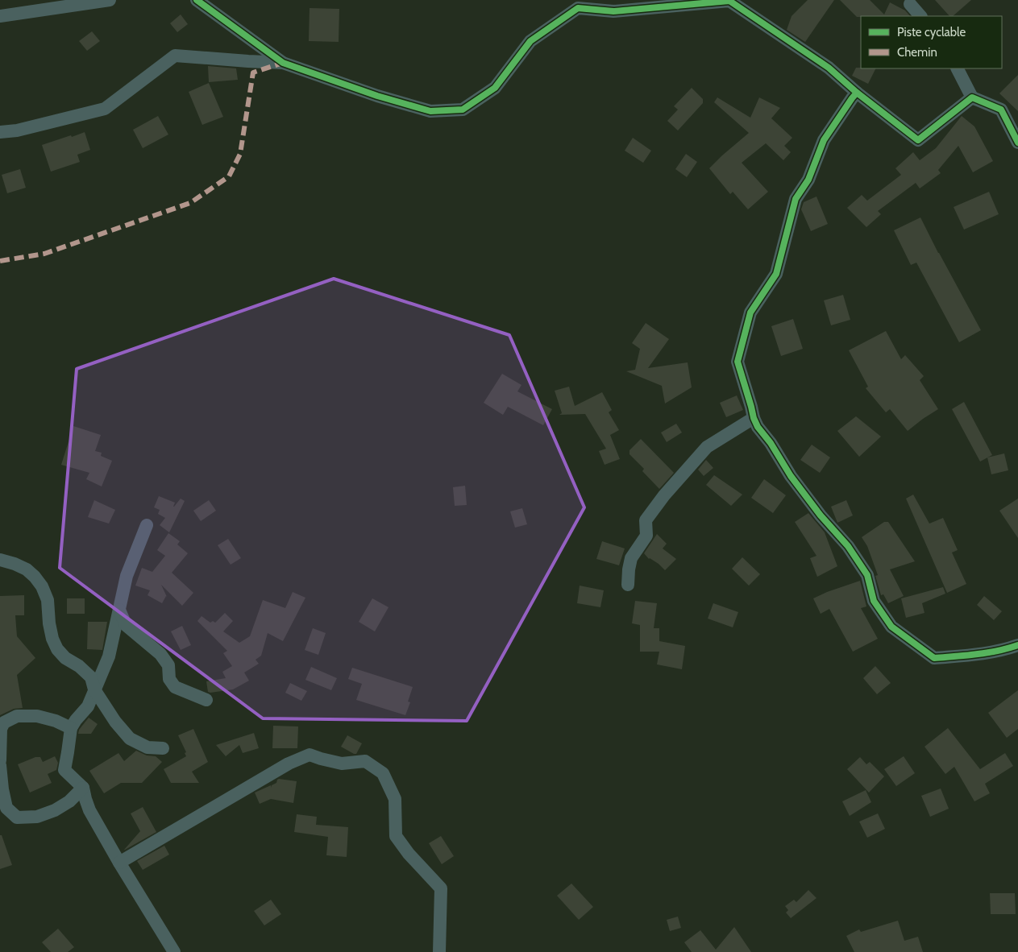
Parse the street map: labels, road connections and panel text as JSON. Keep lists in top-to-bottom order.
{
  "legend": ["Piste cyclable", "Chemin"]
}
